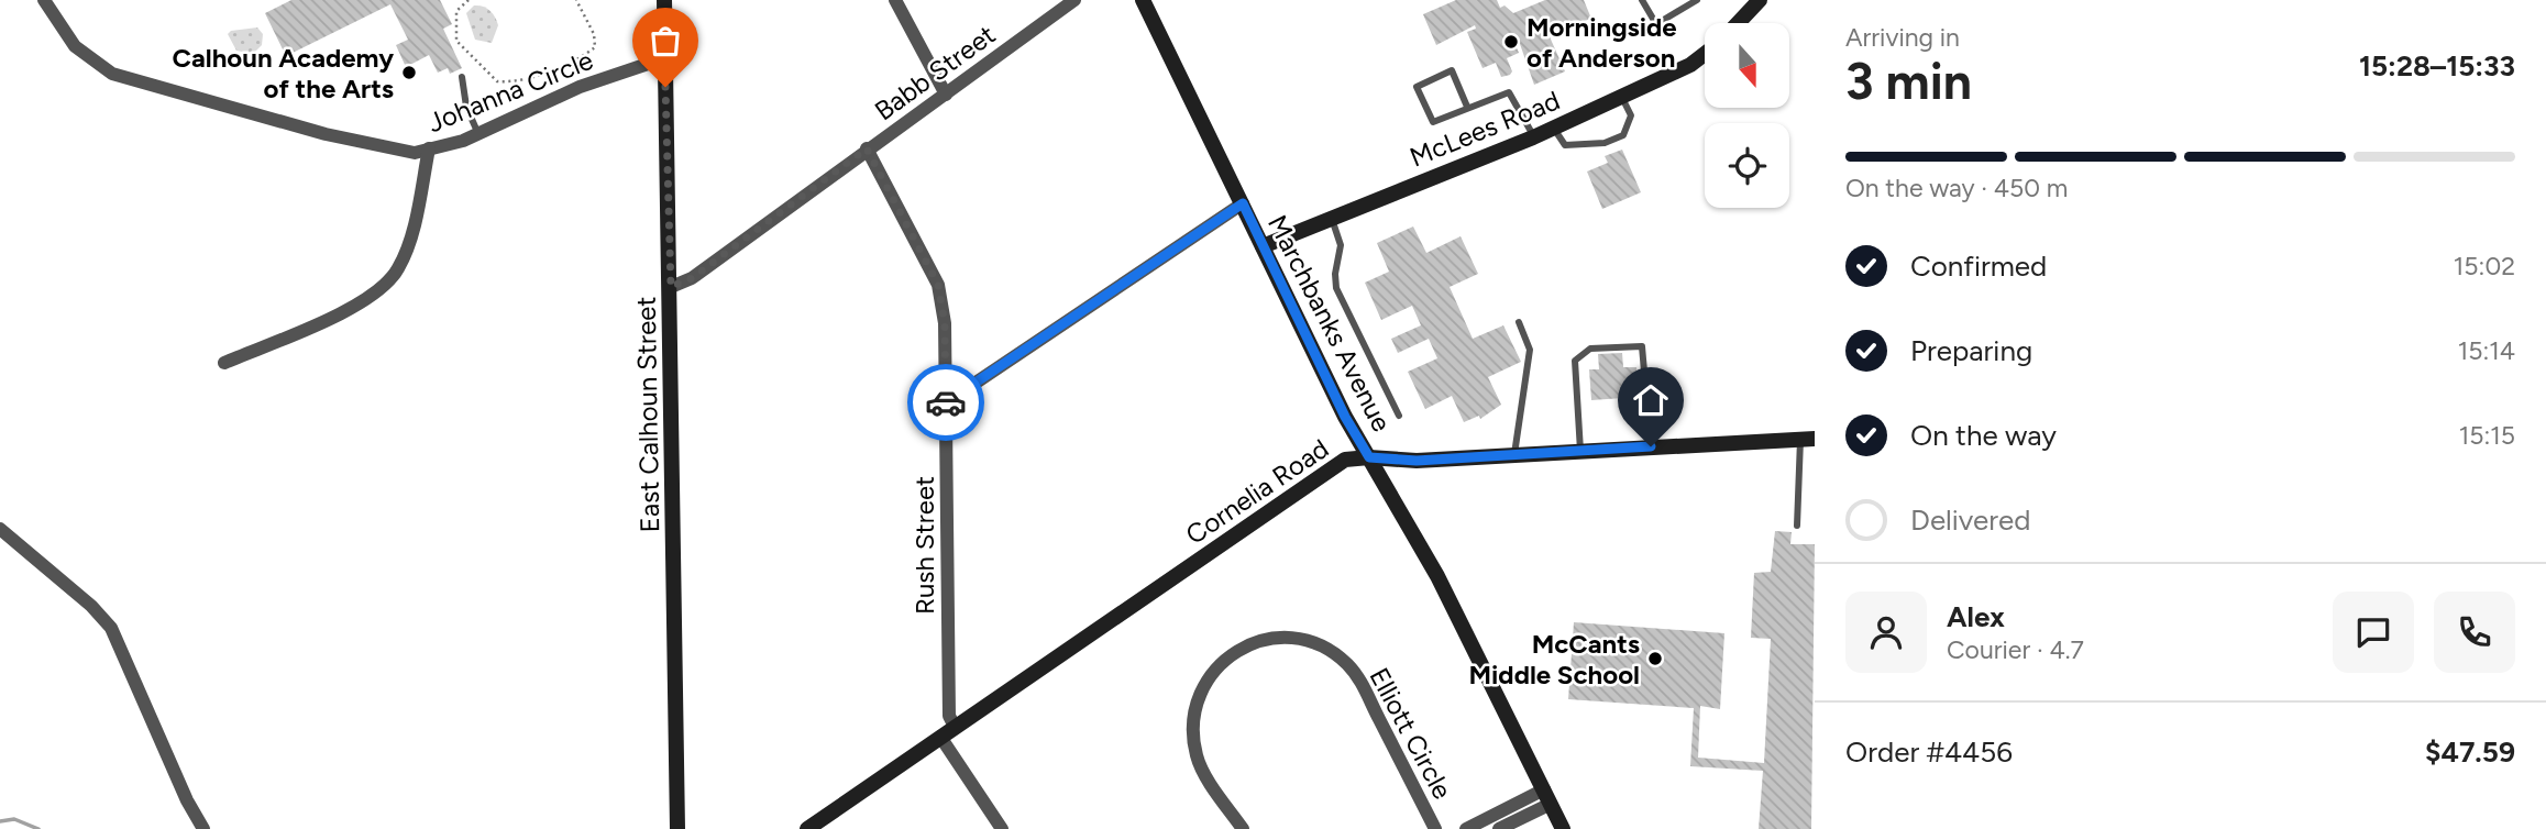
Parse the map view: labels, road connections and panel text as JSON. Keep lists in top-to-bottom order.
{
  "streets": {
    "street": [
      "Babb Street",
      "Johanna Circle",
      "McLees Road",
      "Marchbanks Avenue",
      "East Calhoun Street",
      "Cornelia Road",
      "Rush Street",
      "Elliott Circle"
    ]
  },
  "crossings": [
    ["Babb Street", "East Calhoun Street"],
    ["Babb Street", "Rush Street"],
    ["Johanna Circle", "East Calhoun Street"],
    ["McLees Road", "Marchbanks Avenue"],
    ["Marchbanks Avenue", "Cornelia Road"],
    ["Marchbanks Avenue", "Elliott Circle"],
    ["Cornelia Road", "Rush Street"]
  ],
  "places": ["Morningside of Anderson", "Calhoun Academy of the Arts", "McCants Middle School"],
  "north": "bottom",
  "page": {
    "heading": ["3 min", "Arriving in", "15:28–15:33"],
    "panel": [
      "Alex",
      "Courier · 4.7",
      "Order #4456",
      "$47.59"
    ],
    "bar": "On the way · 450 m",
    "list": [
      ["Confirmed", "15:02"],
      ["Preparing", "15:14"],
      ["On the way", "15:15"],
      "Delivered"
    ]
  }
}
